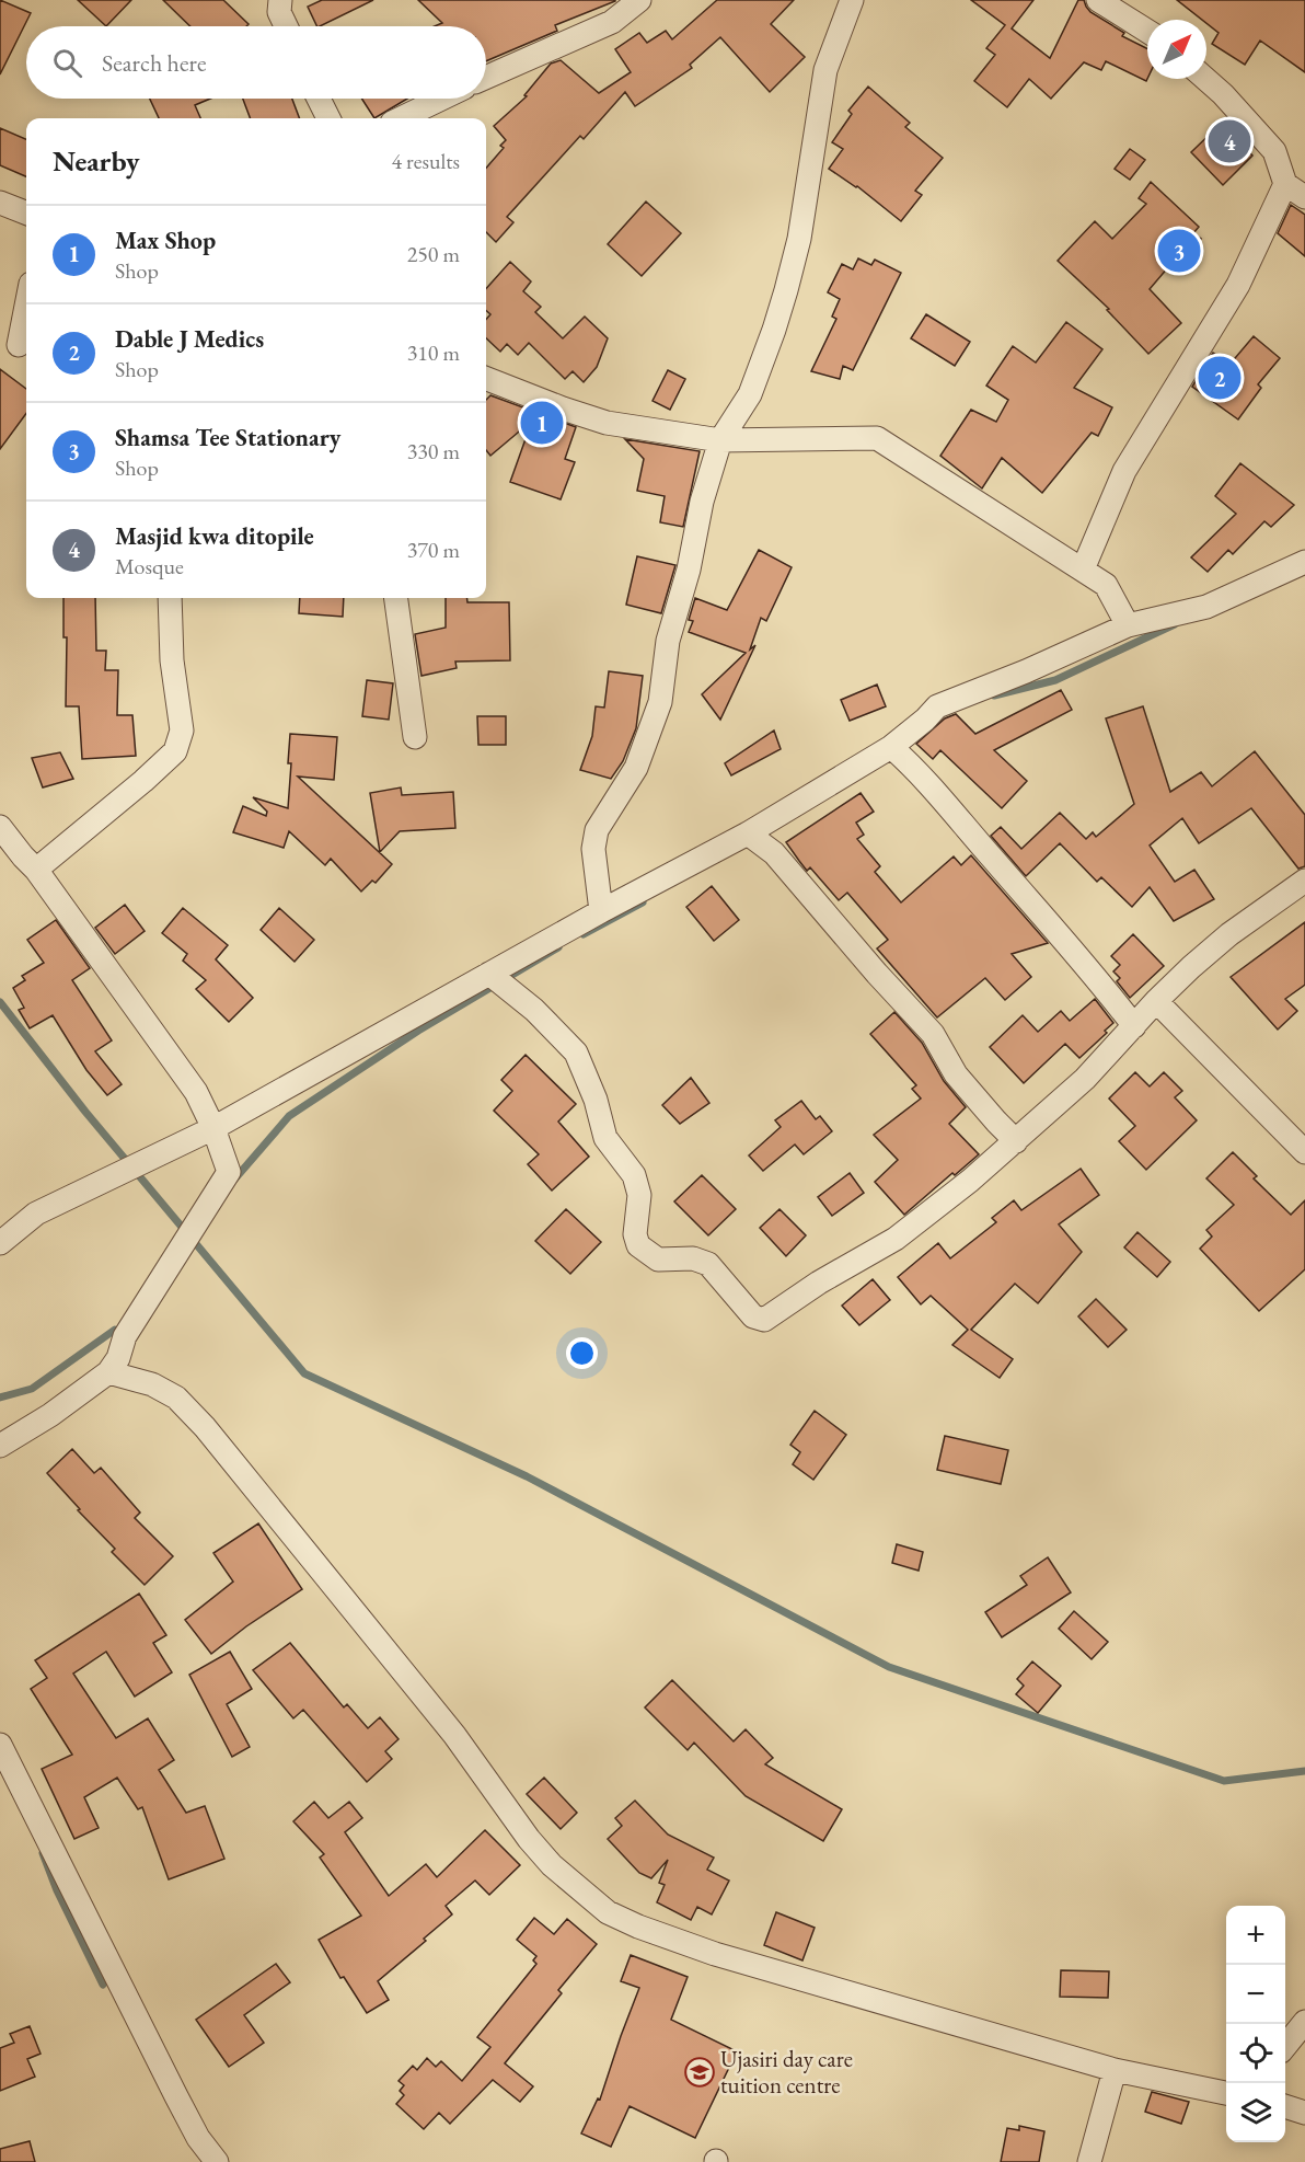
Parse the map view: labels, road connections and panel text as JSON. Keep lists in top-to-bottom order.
{
  "places": {
    "school or university": ["Ujasiri day care tuition centre"]
  },
  "north": "top right",
  "page": {
    "search": "Search here",
    "pins": [
      "4",
      "3",
      "2",
      "1"
    ],
    "heading": ["Nearby", "4 results"],
    "list": [
      {
        "mark": "1",
        "name": "Max Shop",
        "note": "Shop",
        "value": "250 m"
      },
      {
        "mark": "2",
        "name": "Dable J Medics",
        "note": "Shop",
        "value": "310 m"
      },
      {
        "mark": "3",
        "name": "Shamsa Tee Stationary",
        "note": "Shop",
        "value": "330 m"
      },
      {
        "mark": "4",
        "name": "Masjid kwa ditopile",
        "note": "Mosque",
        "value": "370 m"
      }
    ],
    "map_buttons": ["+", "−"]
  }
}
